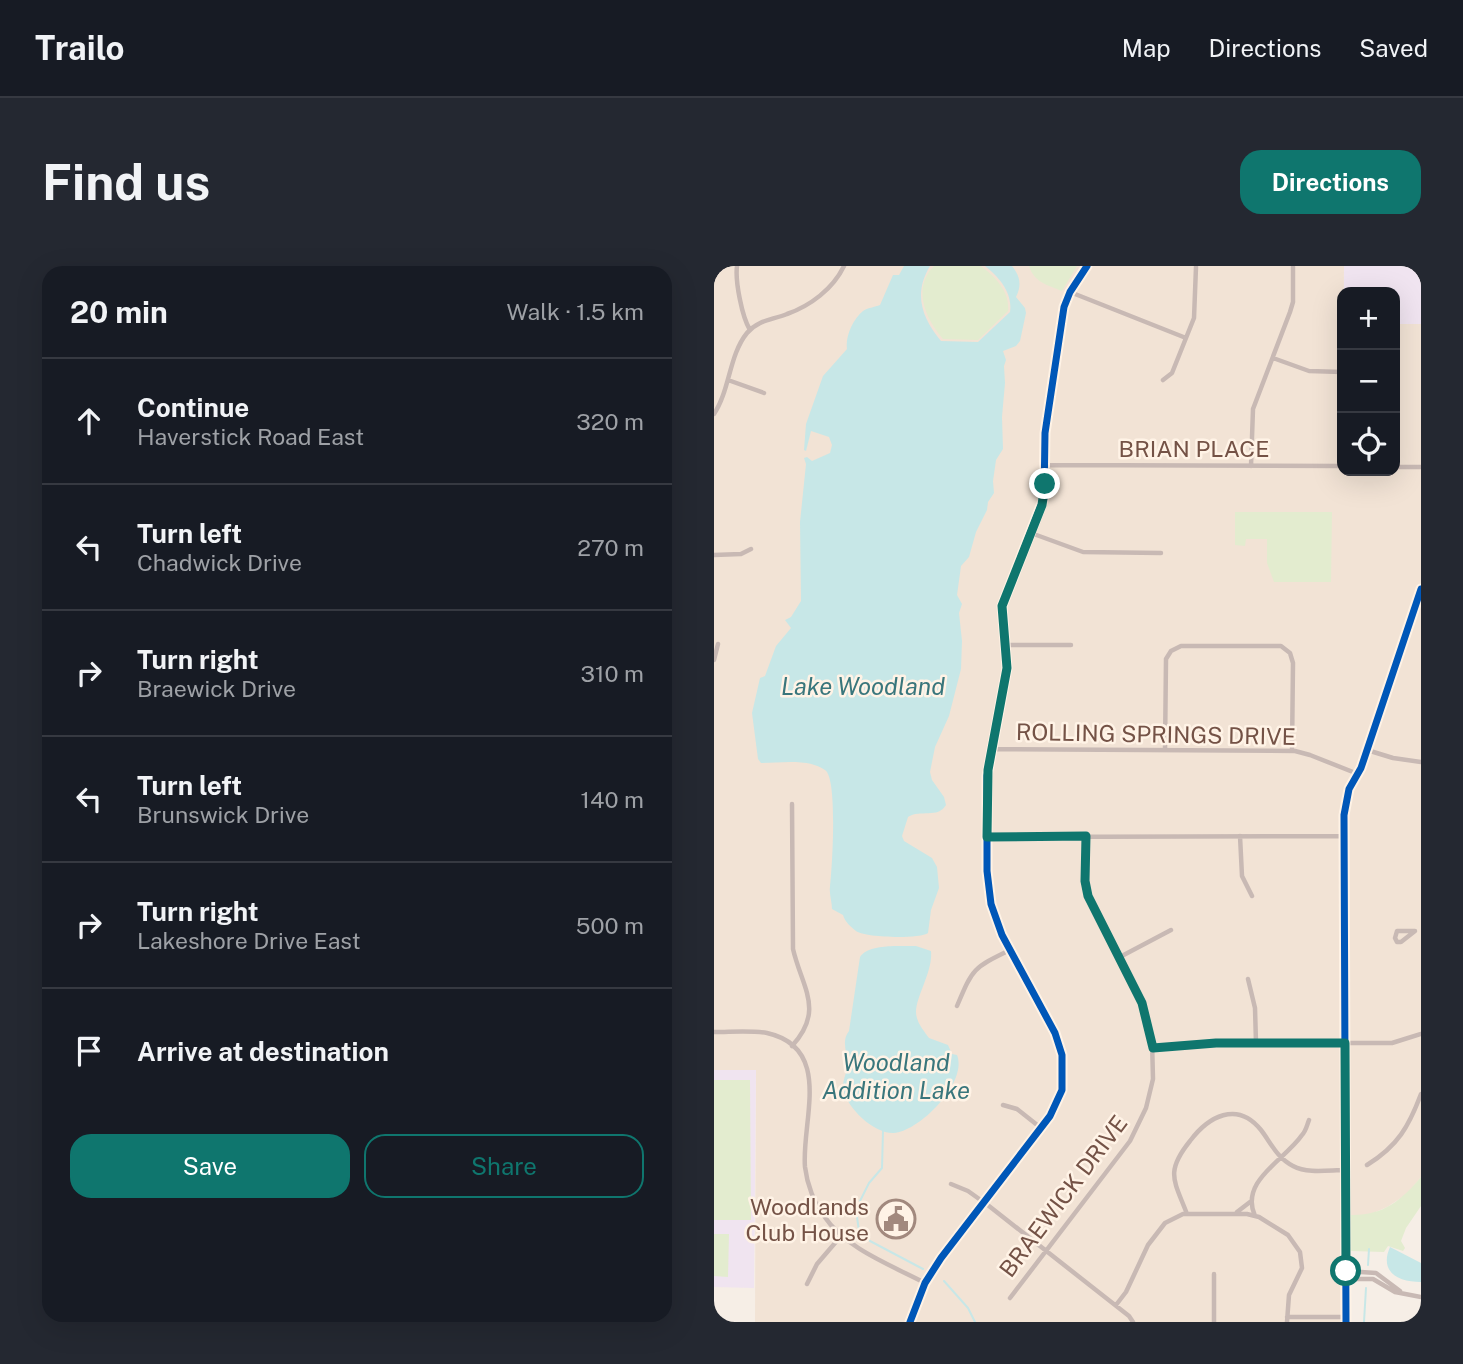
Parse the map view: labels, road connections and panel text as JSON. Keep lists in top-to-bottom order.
{
  "streets": {
    "street": ["BRIAN PLACE", "ROLLING SPRINGS DRIVE", "BRAEWICK DRIVE"]
  },
  "water": ["Lake Woodland", "Woodland Addition Lake"],
  "places": {
    "public building": ["Woodlands Club House"]
  },
  "page": {
    "header": "Trailo",
    "nav": ["Map", "Directions", "Saved"],
    "buttons": [
      "Directions",
      ["Save", "Share"]
    ],
    "title": "Find us",
    "heading": ["20 min", "Walk · 1.5 km"],
    "map_buttons": ["+", "−"],
    "list": [
      ["Continue", "Haverstick Road East", "320 m"],
      ["Turn left", "Chadwick Drive", "270 m"],
      ["Turn right", "Braewick Drive", "310 m"],
      ["Turn left", "Brunswick Drive", "140 m"],
      ["Turn right", "Lakeshore Drive East", "500 m"],
      "Arrive at destination"
    ]
  }
}
